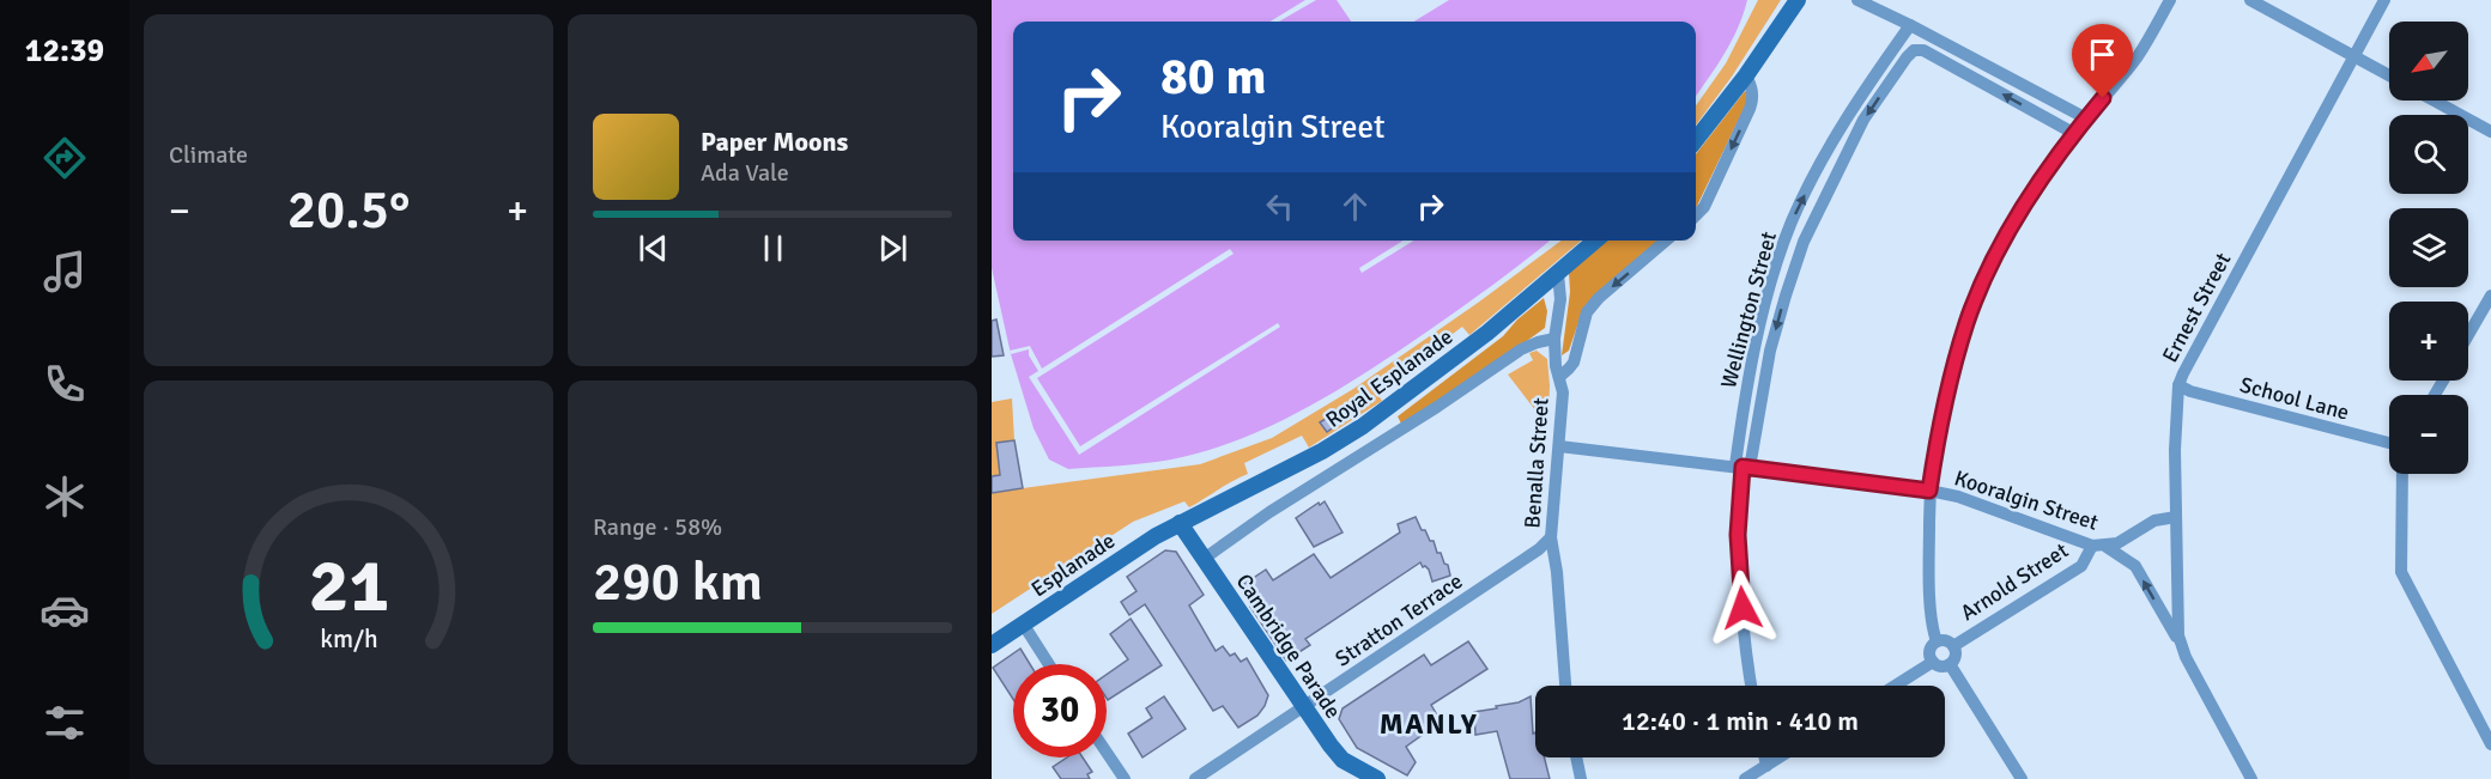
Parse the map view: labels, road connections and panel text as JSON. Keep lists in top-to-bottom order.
{
  "streets": {
    "street": [
      "Ernest Street",
      "Wellington Street",
      "Royal Esplanade",
      "School Lane",
      "Benalla Street",
      "Kooralgin Street",
      "Esplanade",
      "Arnold Street",
      "Stratton Terrace",
      "Cambridge Parade"
    ]
  },
  "crossings": [
    ["Ernest Street", "School Lane"],
    ["Ernest Street", "Kooralgin Street"],
    ["Wellington Street", "Kooralgin Street"],
    ["Royal Esplanade", "Benalla Street"],
    ["Royal Esplanade", "Esplanade"],
    ["Royal Esplanade", "Cambridge Parade"],
    ["Benalla Street", "Kooralgin Street"],
    ["Benalla Street", "Stratton Terrace"],
    ["Kooralgin Street", "Arnold Street"],
    ["Esplanade", "Cambridge Parade"],
    ["Stratton Terrace", "Cambridge Parade"]
  ],
  "districts": ["MANLY"],
  "north": "bottom left",
  "page": {
    "tabs": "12:39",
    "tile": [
      "Climate",
      ["Range · 58%", "290 km"]
    ],
    "map_buttons": ["+", "−"],
    "turn": ["80 m", "Kooralgin Street"],
    "song": ["Paper Moons", "Ada Vale"],
    "heat": ["−", "20.5°", "+"],
    "limit": "30",
    "trip": "12:40 · 1 min · 410 m",
    "gauge": ["21", "km/h"]
  }
}
